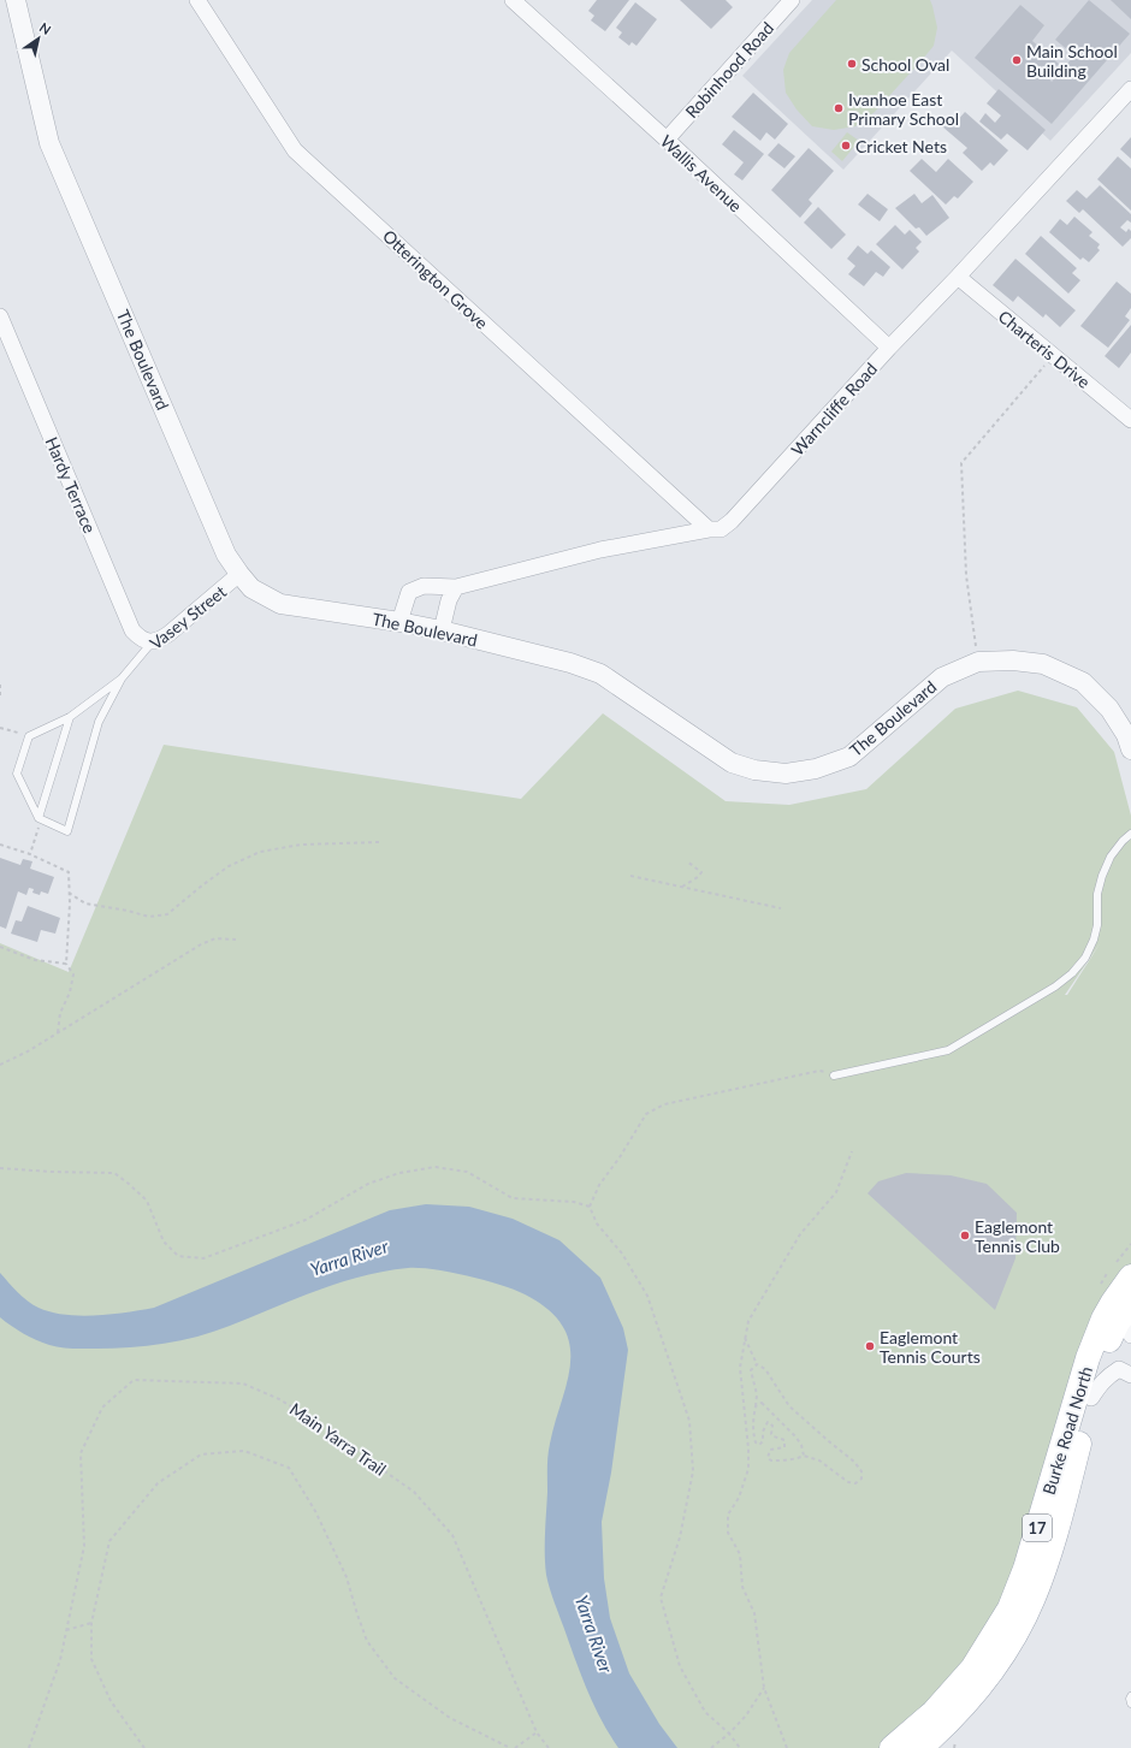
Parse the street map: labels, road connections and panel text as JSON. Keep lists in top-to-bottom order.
{
  "streets": {
    "main road": ["Burke Road North", "17"],
    "street": [
      "Robinhood Road",
      "Wallis Avenue",
      "Otterington Grove",
      "Charteris Drive",
      "The Boulevard",
      "Warncliffe Road",
      "Hardy Terrace",
      "Vasey Street"
    ],
    "path": ["Main Yarra Trail"]
  },
  "crossings": [
    ["Robinhood Road", "Wallis Avenue"],
    ["Wallis Avenue", "Warncliffe Road"],
    ["Otterington Grove", "Warncliffe Road"],
    ["Charteris Drive", "Warncliffe Road"],
    ["The Boulevard", "Warncliffe Road"],
    ["The Boulevard", "Vasey Street"],
    ["Hardy Terrace", "Vasey Street"]
  ],
  "water": ["Yarra River"],
  "places": [
    "Main School Building",
    "School Oval",
    "Ivanhoe East Primary School",
    "Cricket Nets",
    "Eaglemont Tennis Club",
    "Eaglemont Tennis Courts"
  ],
  "north": "top right"
}
